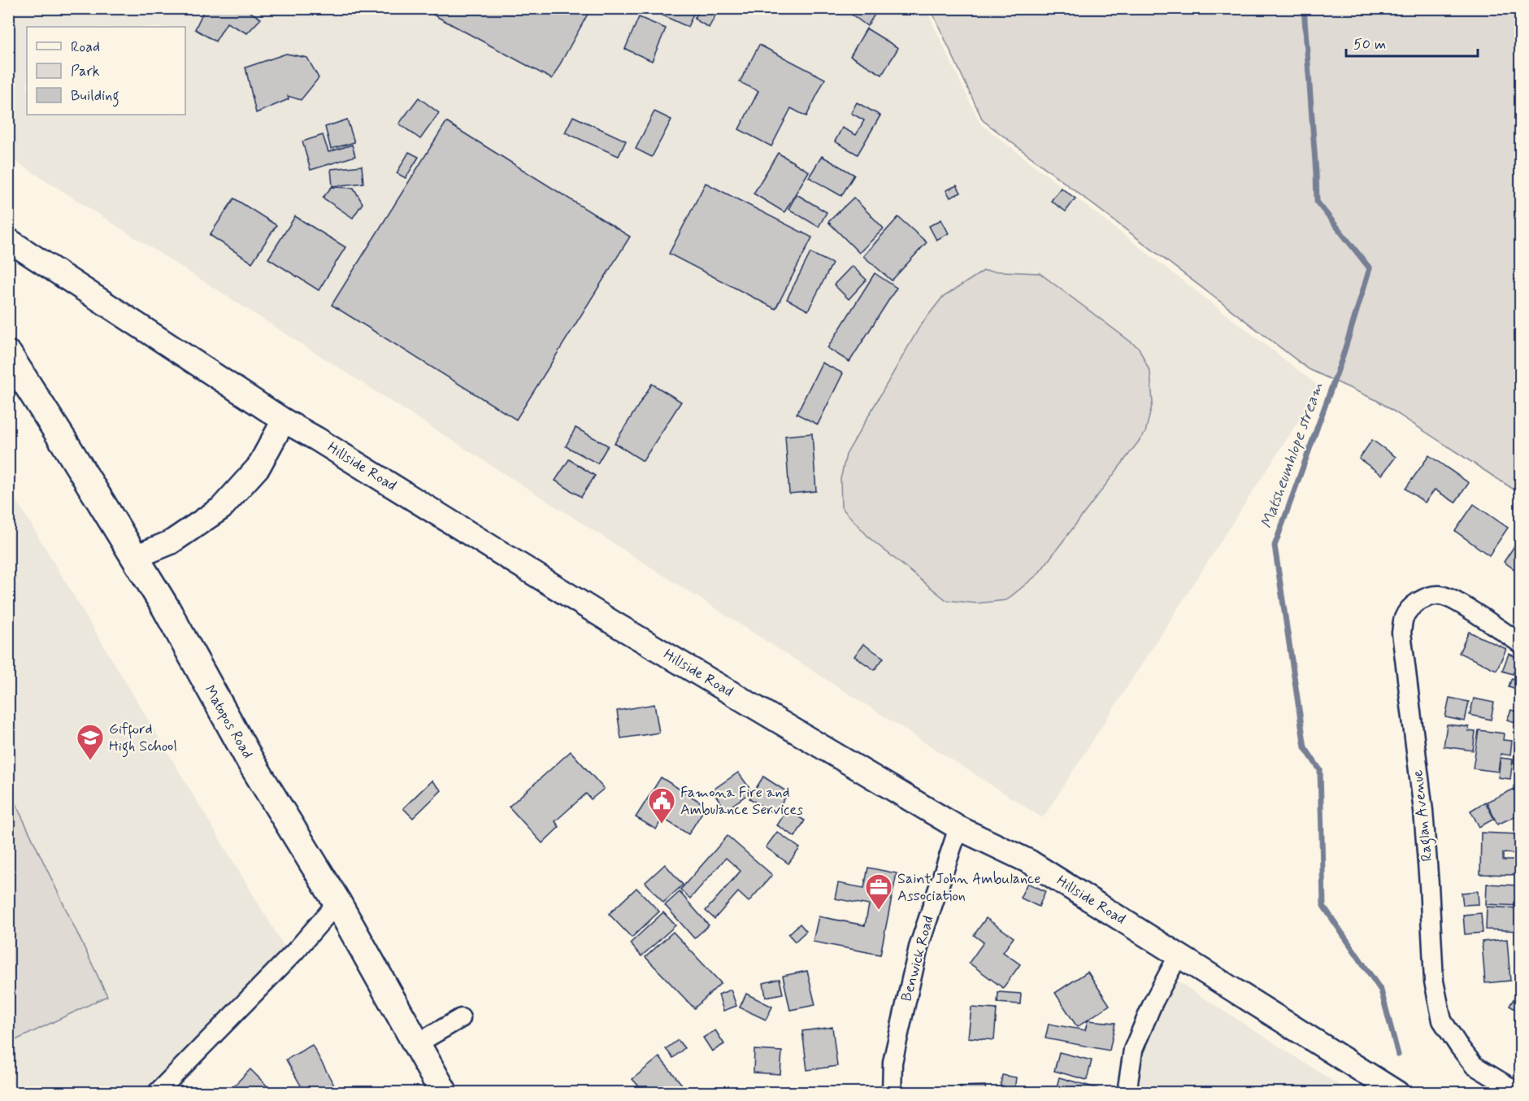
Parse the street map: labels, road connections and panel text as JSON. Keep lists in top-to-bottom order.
{
  "streets": {
    "main road": ["Matopos Road"],
    "street": ["Hillside Road", "Raglan Avenue", "Benwick Road"]
  },
  "crossings": [
    ["Hillside Road", "Benwick Road"]
  ],
  "water": ["Matsheumhlope stream"],
  "places": {
    "school or university": ["Gifford High School"],
    "public building": ["Famona Fire and Ambulance Services"],
    "office": ["Saint John Ambulance Association"]
  },
  "legend": ["Road", "Park", "Building"],
  "scale_bar": "50 m"
}
